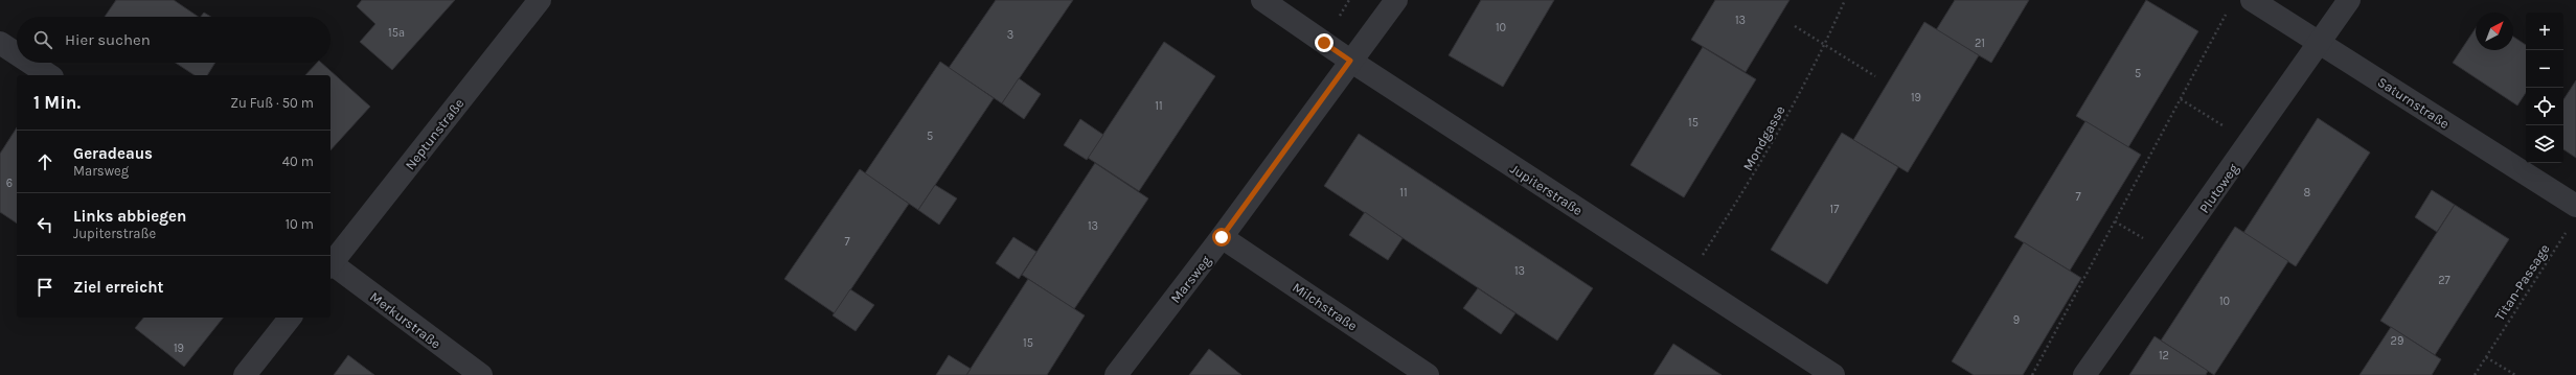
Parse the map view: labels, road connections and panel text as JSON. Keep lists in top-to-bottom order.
{
  "streets": {
    "street": [
      "Saturnstraße",
      "Neptunstraße",
      "Plutoweg",
      "Jupiterstraße",
      "Marsweg",
      "Milchstraße",
      "Merkurstraße"
    ],
    "path": ["Mondgasse", "Titan-Passage"]
  },
  "crossings": [
    ["Saturnstraße", "Plutoweg"],
    ["Mondgasse", "Jupiterstraße"],
    ["Jupiterstraße", "Marsweg"],
    ["Marsweg", "Milchstraße"]
  ],
  "house_numbers": [
    "13",
    "10",
    "15a",
    "3",
    "21",
    "5",
    "19",
    "11",
    "15",
    "5",
    "6",
    "11",
    "8",
    "7",
    "17",
    "13",
    "7",
    "13",
    "27",
    "10",
    "9",
    "29",
    "15",
    "19",
    "12"
  ],
  "north": "top right",
  "page": {
    "map_buttons": ["+", "−"],
    "search": "Hier suchen",
    "heading": ["1 Min.", "Zu Fuß · 50 m"],
    "list": [
      ["Geradeaus", "Marsweg", "40 m"],
      ["Links abbiegen", "Jupiterstraße", "10 m"],
      "Ziel erreicht"
    ]
  }
}
